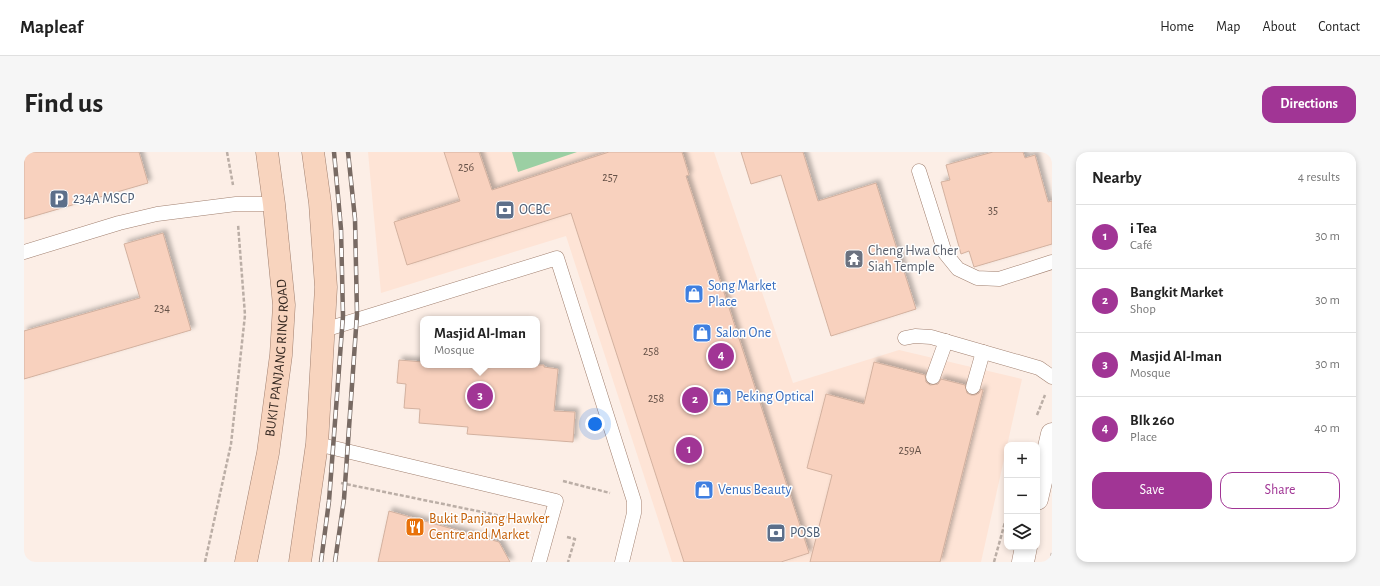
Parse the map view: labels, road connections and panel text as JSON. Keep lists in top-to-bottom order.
{
  "streets": {
    "main road": ["BUKIT PANJANG RING ROAD"]
  },
  "places": {
    "parking": ["234A MSCP"],
    "bank": ["OCBC", "POSB"],
    "temple": ["Cheng Hwa Cher Siah Temple"],
    "shop": [
      "Song Market Place",
      "Salon One",
      "Peking Optical",
      "Venus Beauty"
    ],
    "restaurant": ["Bukit Panjang Hawker Centre and Market"]
  },
  "house_numbers": [
    "256",
    "257",
    "35",
    "234",
    "258",
    "258",
    "259A"
  ],
  "page": {
    "header": "Mapleaf",
    "nav": [
      "Home",
      "Map",
      "About",
      "Contact"
    ],
    "buttons": [
      "Directions",
      ["Save", "Share"]
    ],
    "title": "Find us",
    "heading": ["Nearby", "4 results"],
    "list": [
      {
        "mark": "1",
        "name": "i Tea",
        "note": "Café",
        "value": "30 m"
      },
      {
        "mark": "2",
        "name": "Bangkit Market",
        "note": "Shop",
        "value": "30 m"
      },
      {
        "mark": "3",
        "name": "Masjid Al-Iman",
        "note": "Mosque",
        "value": "30 m"
      },
      {
        "mark": "4",
        "name": "Blk 260",
        "note": "Place",
        "value": "40 m"
      }
    ],
    "popup": ["Masjid Al-Iman", "Mosque"],
    "pins": [
      "4",
      "3",
      "2",
      "1"
    ],
    "map_buttons": ["+", "−"]
  }
}
